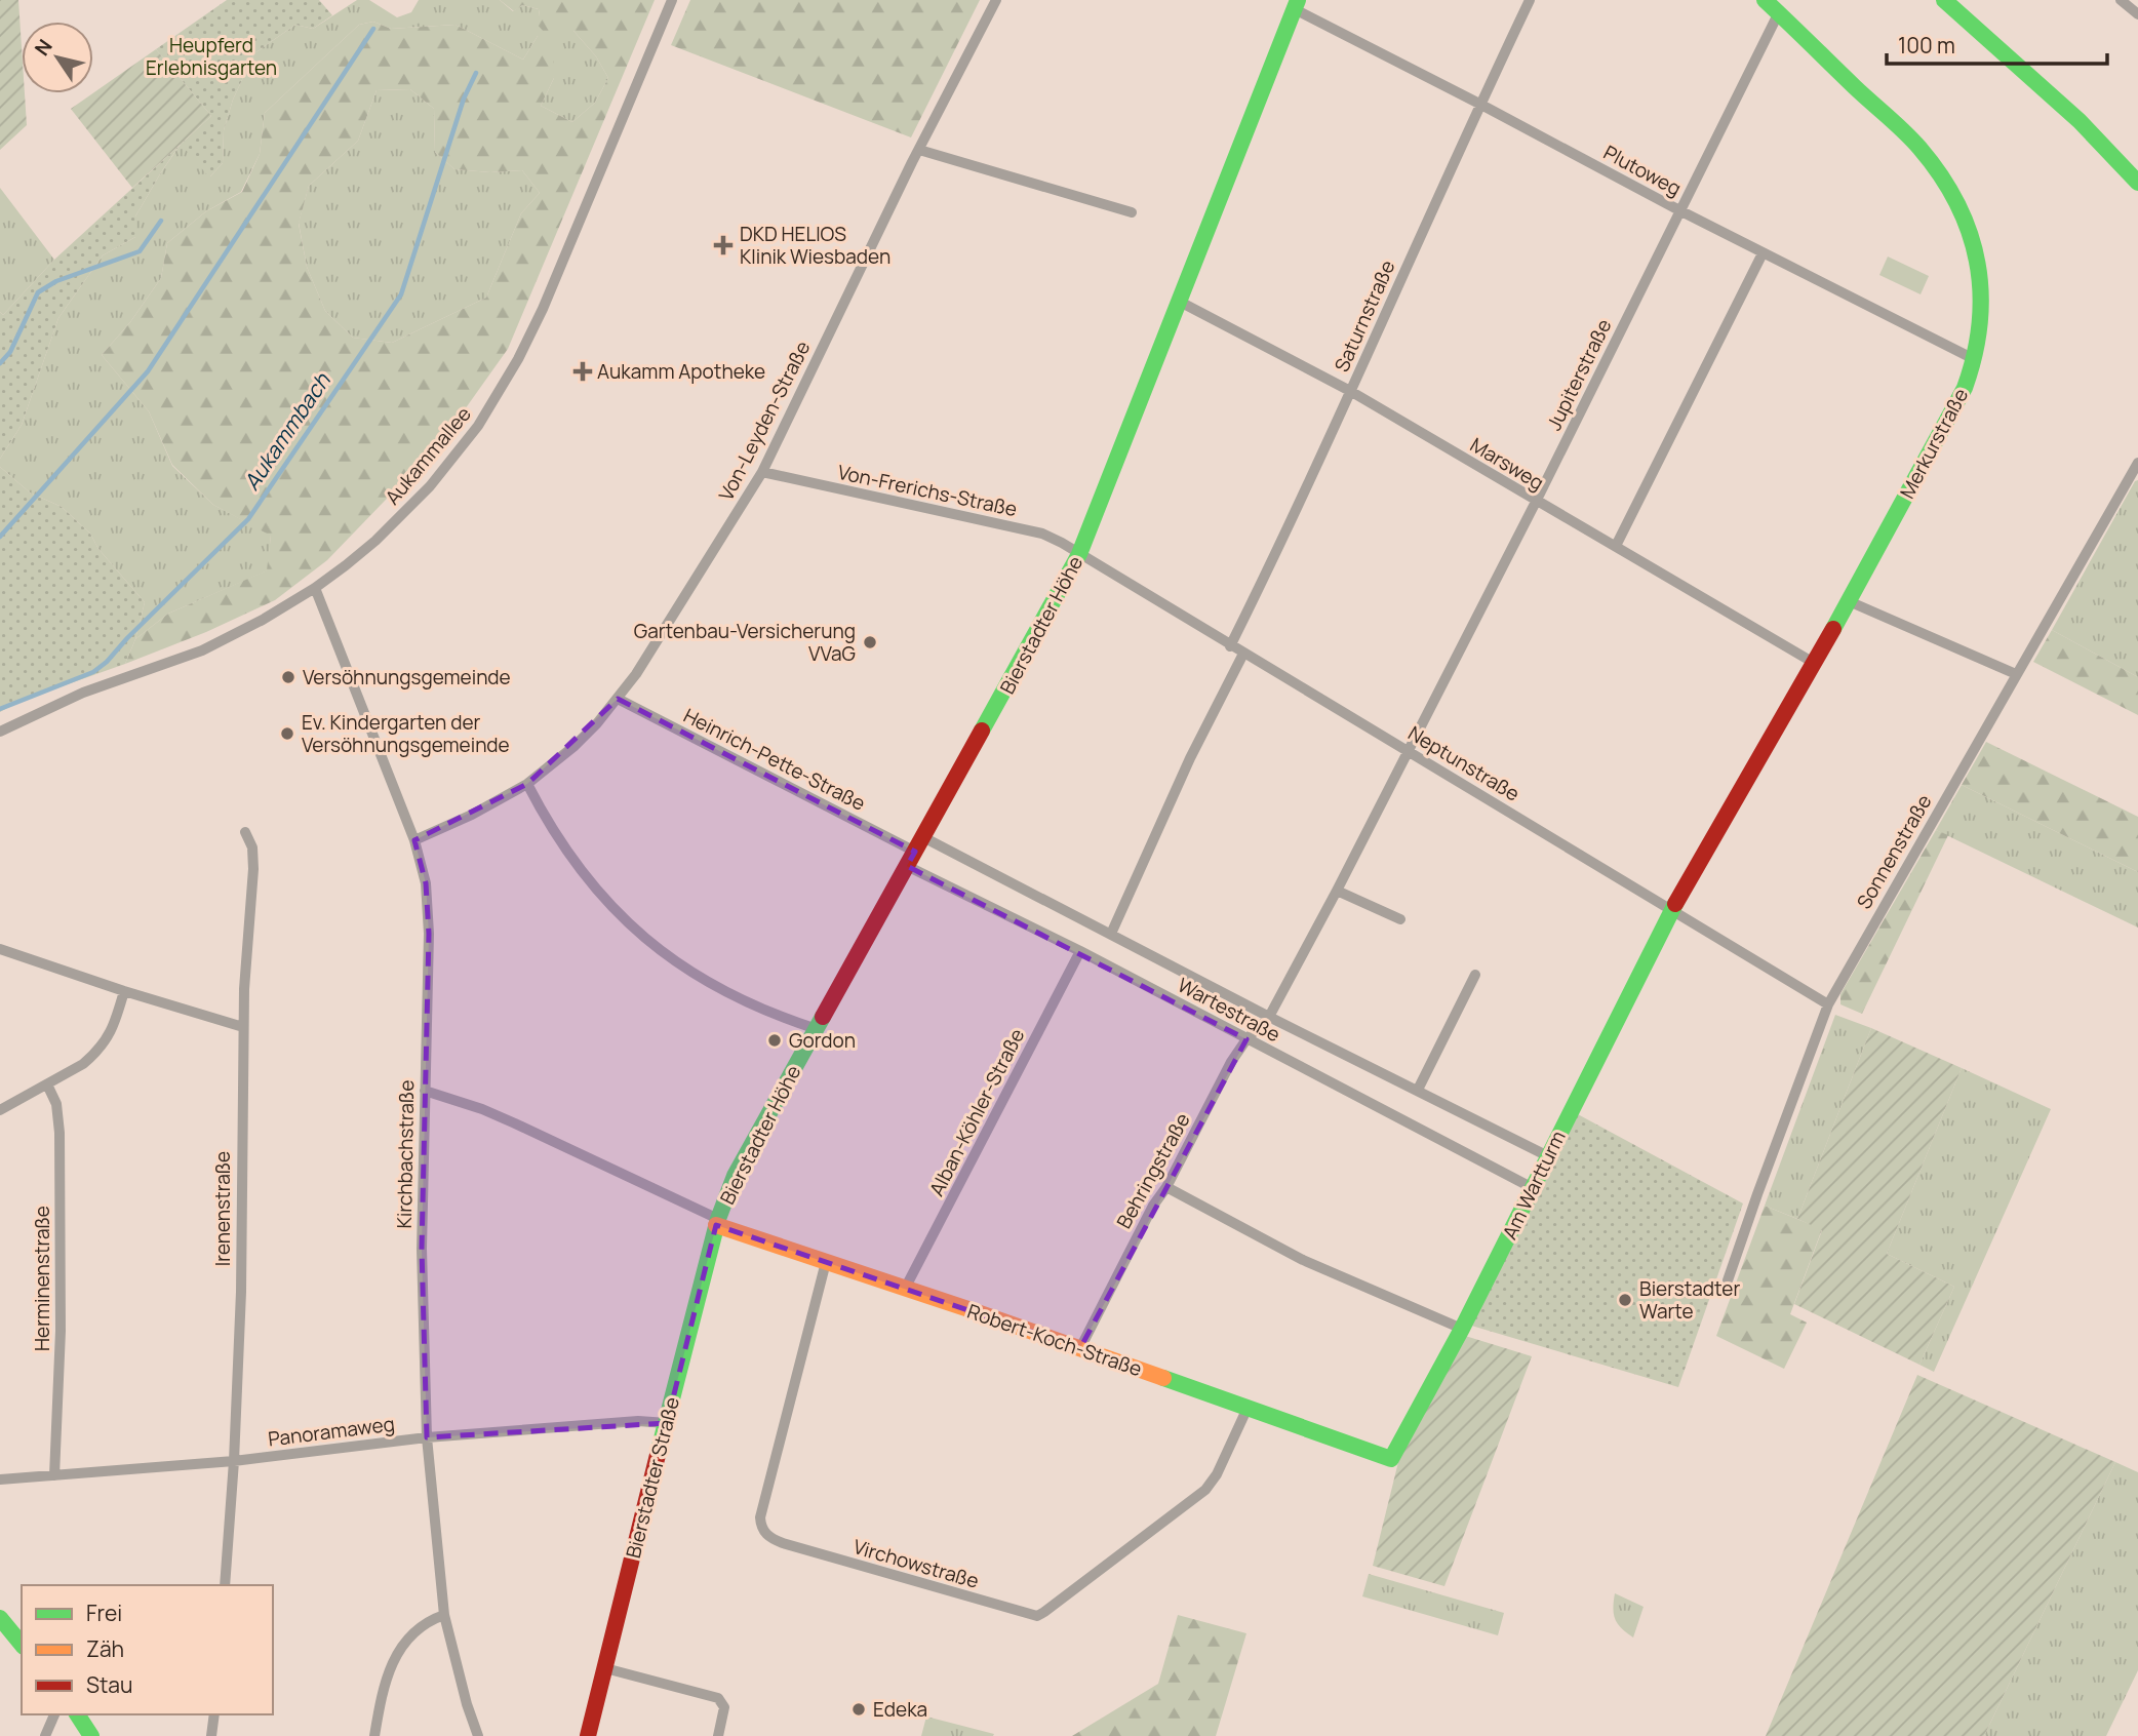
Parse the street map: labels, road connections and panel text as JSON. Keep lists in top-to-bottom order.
{
  "streets": {
    "street": [
      "Plutoweg",
      "Saturnstraße",
      "Jupiterstraße",
      "Von-Leyden-Straße",
      "Merkurstraße",
      "Aukammallee",
      "Marsweg",
      "Von-Frerichs-Straße",
      "Bierstadter Höhe",
      "Heinrich-Pette-Straße",
      "Neptunstraße",
      "Sonnenstraße",
      "Wartestraße",
      "Alban-Köhler-Straße",
      "Kirchbachstraße",
      "Behringstraße",
      "Am Wartturm",
      "Irenenstraße",
      "Herminenstraße",
      "Robert-Koch-Straße",
      "Panoramaweg",
      "Bierstadter Straße",
      "Virchowstraße"
    ]
  },
  "crossings": [
    ["Plutoweg", "Saturnstraße"],
    ["Plutoweg", "Jupiterstraße"],
    ["Plutoweg", "Merkurstraße"],
    ["Plutoweg", "Bierstadter Höhe"],
    ["Saturnstraße", "Marsweg"],
    ["Saturnstraße", "Neptunstraße"],
    ["Jupiterstraße", "Merkurstraße"],
    ["Jupiterstraße", "Marsweg"],
    ["Jupiterstraße", "Neptunstraße"],
    ["Jupiterstraße", "Behringstraße"],
    ["Von-Leyden-Straße", "Von-Frerichs-Straße"],
    ["Von-Leyden-Straße", "Heinrich-Pette-Straße"],
    ["Von-Leyden-Straße", "Kirchbachstraße"],
    ["Merkurstraße", "Marsweg"],
    ["Merkurstraße", "Neptunstraße"],
    ["Merkurstraße", "Am Wartturm"],
    ["Aukammallee", "Kirchbachstraße"],
    ["Marsweg", "Bierstadter Höhe"],
    ["Von-Frerichs-Straße", "Bierstadter Höhe"],
    ["Von-Frerichs-Straße", "Neptunstraße"],
    ["Bierstadter Höhe", "Heinrich-Pette-Straße"],
    ["Bierstadter Höhe", "Neptunstraße"],
    ["Bierstadter Höhe", "Wartestraße"],
    ["Bierstadter Höhe", "Robert-Koch-Straße"],
    ["Bierstadter Höhe", "Bierstadter Straße"],
    ["Heinrich-Pette-Straße", "Wartestraße"],
    ["Neptunstraße", "Sonnenstraße"],
    ["Neptunstraße", "Am Wartturm"],
    ["Wartestraße", "Alban-Köhler-Straße"],
    ["Wartestraße", "Behringstraße"],
    ["Wartestraße", "Am Wartturm"],
    ["Alban-Köhler-Straße", "Robert-Koch-Straße"],
    ["Kirchbachstraße", "Panoramaweg"],
    ["Behringstraße", "Robert-Koch-Straße"],
    ["Am Wartturm", "Robert-Koch-Straße"],
    ["Irenenstraße", "Panoramaweg"],
    ["Herminenstraße", "Panoramaweg"],
    ["Robert-Koch-Straße", "Bierstadter Straße"],
    ["Robert-Koch-Straße", "Virchowstraße"],
    ["Panoramaweg", "Bierstadter Straße"]
  ],
  "water": ["Aukammbach"],
  "parks": ["Heupferd Erlebnisgarten"],
  "places": {
    "health": ["DKD HELIOS Klinik Wiesbaden", "Aukamm Apotheke"],
    "other": [
      "Gartenbau-Versicherung VVaG",
      "Versöhnungsgemeinde",
      "Ev. Kindergarten der Versöhnungsgemeinde",
      "Gordon",
      "Bierstadter Warte",
      "Edeka"
    ]
  },
  "legend": ["Frei", "Zäh", "Stau"],
  "scale_bar": "100 m",
  "north": "top left"
}
